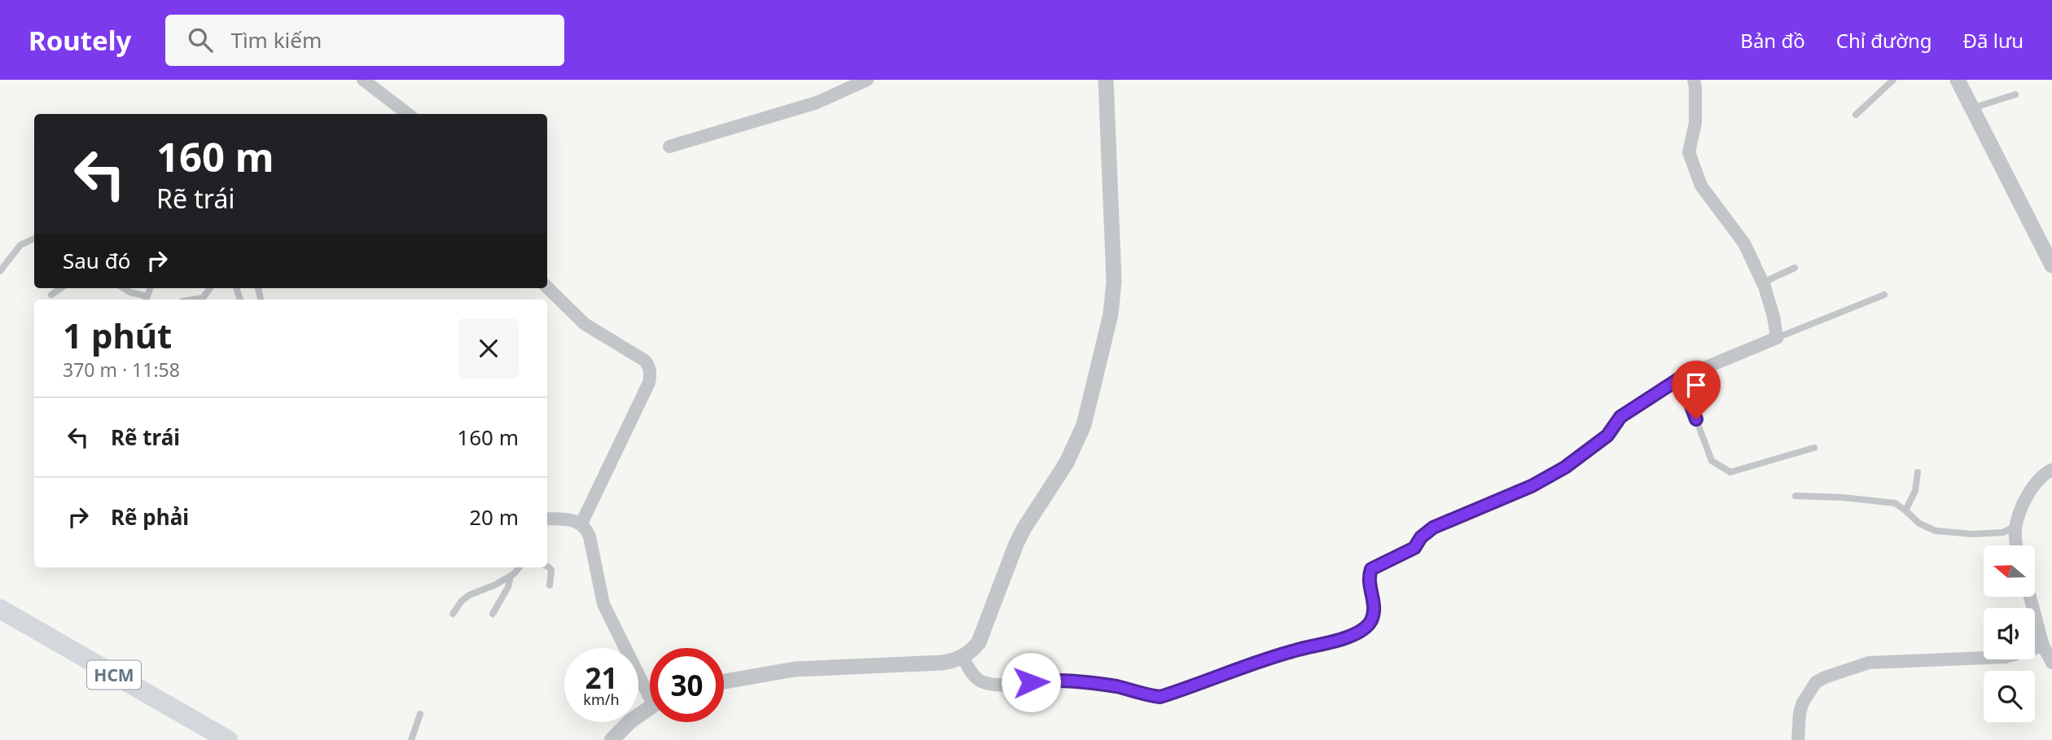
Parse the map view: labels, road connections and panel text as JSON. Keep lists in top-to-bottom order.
{
  "streets": {
    "highway": ["HCM"]
  },
  "north": "left",
  "page": {
    "header": "Routely",
    "search": "Tìm kiếm",
    "nav": ["Bản đồ", "Chỉ đường", "Đã lưu"],
    "turn": ["160 m", "Rẽ trái"],
    "then": "Sau đó",
    "heading": ["1 phút", "370 m · 11:58"],
    "list": [
      {
        "name": "Rẽ trái",
        "value": "160 m"
      },
      {
        "name": "Rẽ phải",
        "value": "20 m"
      }
    ],
    "speed": "21 km/h",
    "limit": "30"
  }
}
